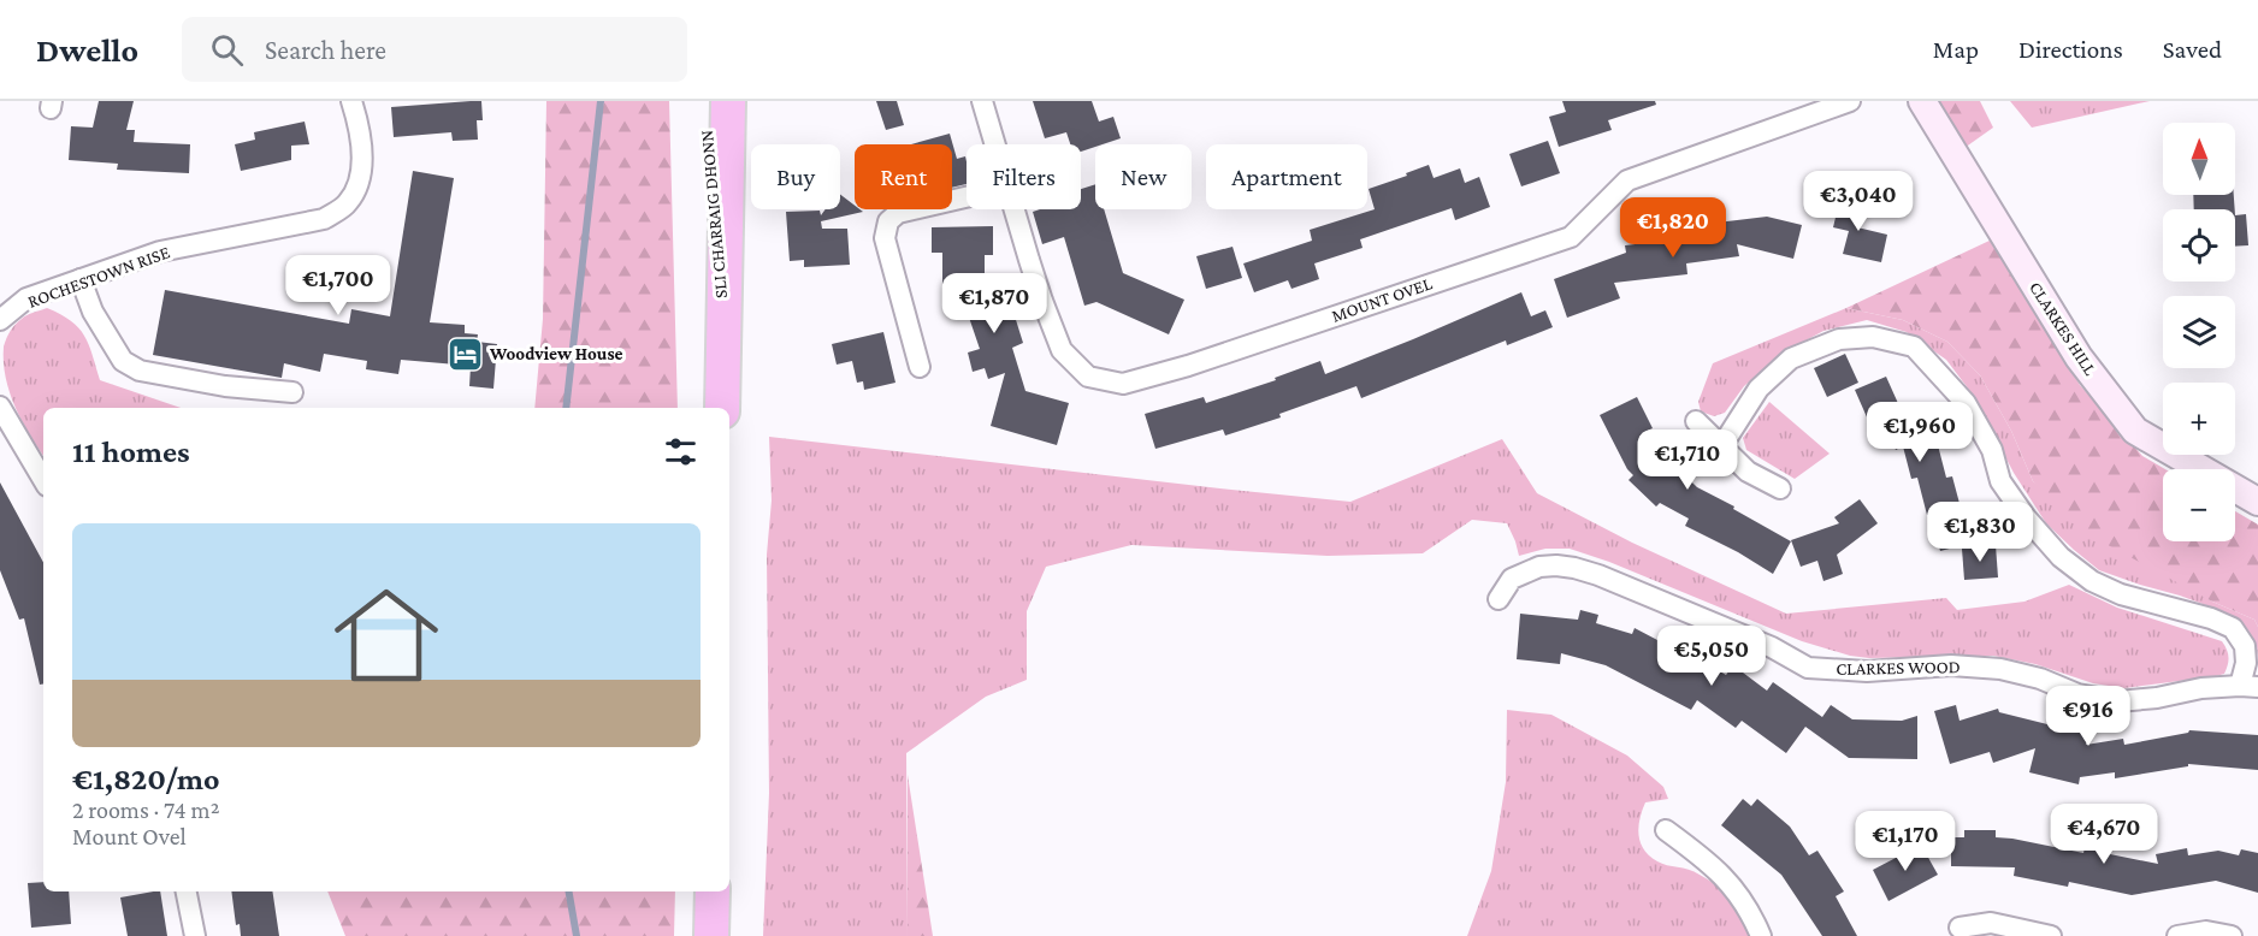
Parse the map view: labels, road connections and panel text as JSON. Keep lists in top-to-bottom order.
{
  "streets": {
    "highway": ["SLI CHARRAIG DHONN"],
    "street": [
      "ROCHESTOWN RISE",
      "MOUNT OVEL",
      "CLARKES HILL",
      "CLARKES WOOD"
    ]
  },
  "places": {
    "hotel": ["Woodview House"]
  },
  "north": "top",
  "page": {
    "header": "Dwello",
    "search": "Search here",
    "nav": ["Map", "Directions", "Saved"],
    "map_buttons": ["+", "−"],
    "chip": [
      "Buy",
      "Rent",
      "Filters",
      "New",
      "Apartment"
    ],
    "price": [
      "€3,040",
      "€1,820",
      "€1,700",
      "€1,870",
      "€1,960",
      "€1,710",
      "€1,830",
      "€5,050",
      "€916",
      "€4,670",
      "€1,170"
    ],
    "heading": "11 homes",
    "list": [
      {
        "name": "€1,820/mo",
        "note": "2 rooms · 74 m² · Mount Ovel"
      }
    ]
  }
}
